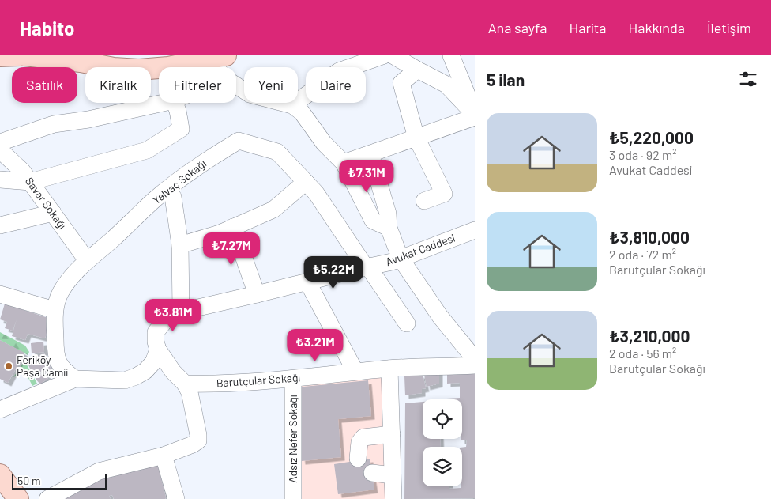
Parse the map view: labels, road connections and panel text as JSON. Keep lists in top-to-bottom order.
{
  "streets": {
    "street": [
      "Yalvaç Sokağı",
      "Savar Sokağı",
      "Avukat Caddesi",
      "Barutçular Sokağı",
      "Adsız Nefer Sokağı"
    ]
  },
  "crossings": [
    ["Yalvaç Sokağı", "Savar Sokağı"],
    ["Yalvaç Sokağı", "Avukat Caddesi"],
    ["Barutçular Sokağı", "Adsız Nefer Sokağı"]
  ],
  "places": ["Feriköy Paşa Camii"],
  "scale_bar": "50 m",
  "page": {
    "header": "Habito",
    "nav": [
      "Ana sayfa",
      "Harita",
      "Hakkında",
      "İletişim"
    ],
    "heading": "5 ilan",
    "chip": [
      "Satılık",
      "Kiralık",
      "Filtreler",
      "Yeni",
      "Daire"
    ],
    "list": [
      {
        "name": "₺5,220,000",
        "note": "3 oda · 92 m² · Avukat Caddesi"
      },
      {
        "name": "₺3,810,000",
        "note": "2 oda · 72 m² · Barutçular Sokağı"
      },
      {
        "name": "₺3,210,000",
        "note": "2 oda · 56 m² · Barutçular Sokağı"
      }
    ],
    "price": [
      "₺7.31M",
      "₺7.27M",
      "₺5.22M",
      "₺3.81M",
      "₺3.21M"
    ],
    "scale": "50 m"
  }
}
